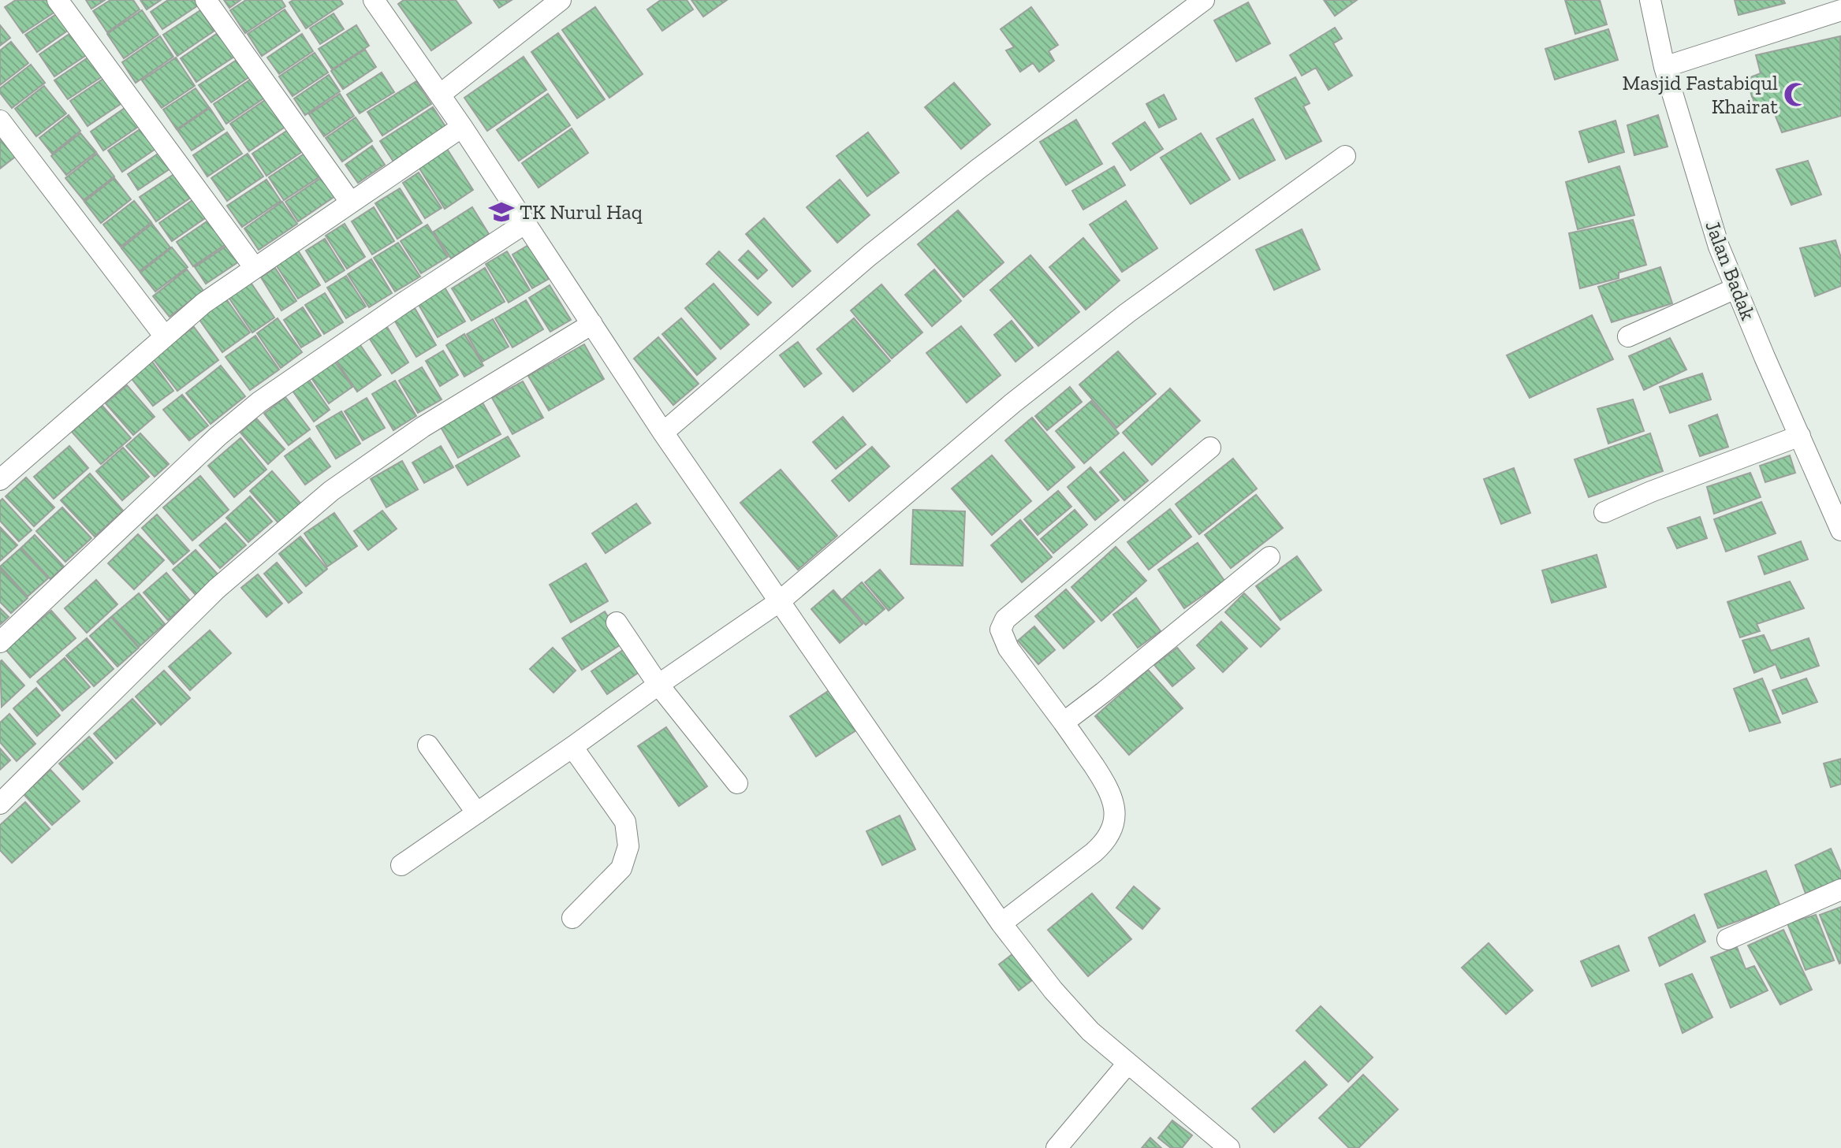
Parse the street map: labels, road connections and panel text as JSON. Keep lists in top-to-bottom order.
{
  "streets": {
    "street": ["Jalan Badak"]
  },
  "places": {
    "mosque": ["Masjid Fastabiqul Khairat"],
    "school or university": ["TK Nurul Haq"]
  }
}
